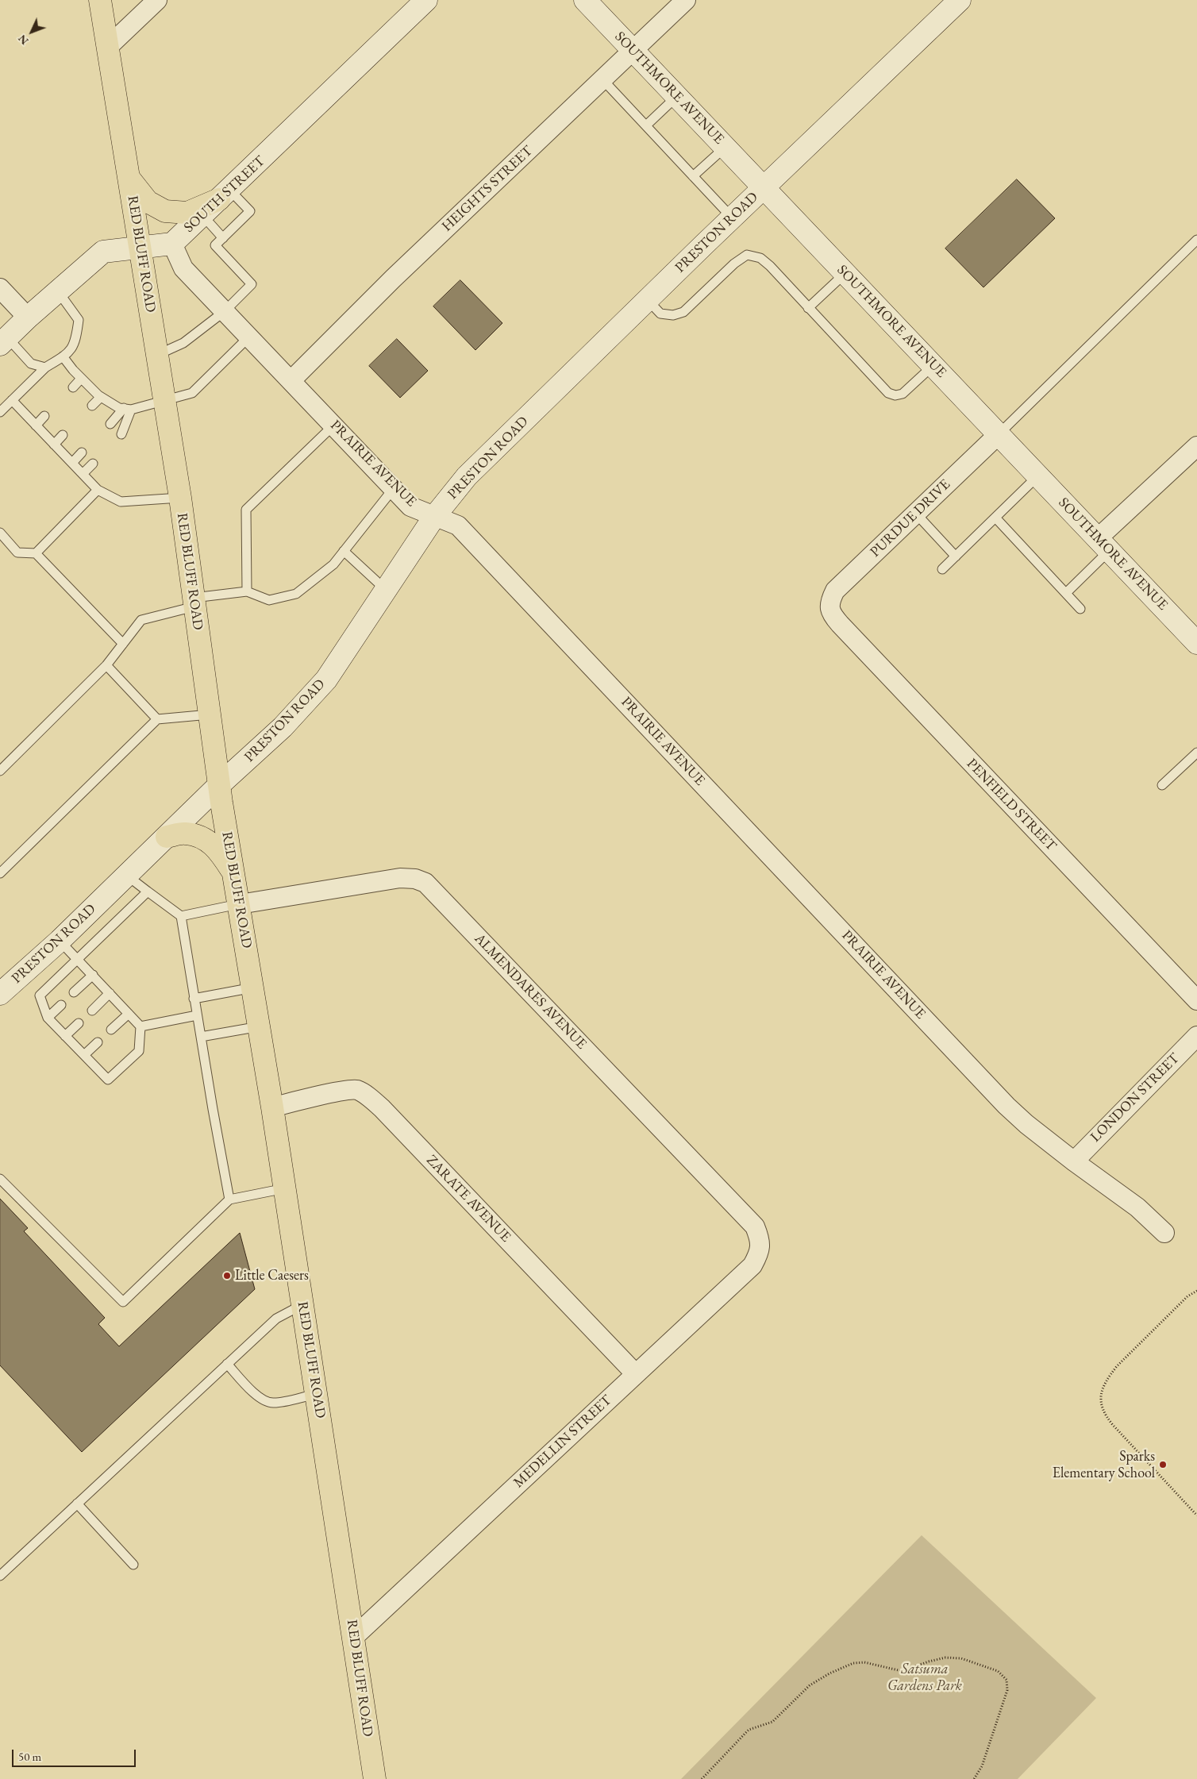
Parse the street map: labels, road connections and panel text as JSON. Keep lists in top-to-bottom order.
{
  "streets": {
    "main road": [
      "SOUTHMORE AVENUE",
      "SOUTH STREET",
      "PRESTON ROAD",
      "RED BLUFF ROAD"
    ],
    "street": [
      "HEIGHTS STREET",
      "PRAIRIE AVENUE",
      "PURDUE DRIVE",
      "PENFIELD STREET",
      "ALMENDARES AVENUE",
      "LONDON STREET",
      "ZARATE AVENUE",
      "MEDELLIN STREET"
    ]
  },
  "crossings": [
    ["SOUTHMORE AVENUE", "HEIGHTS STREET"],
    ["SOUTHMORE AVENUE", "PRESTON ROAD"],
    ["SOUTHMORE AVENUE", "PURDUE DRIVE"],
    ["HEIGHTS STREET", "PRAIRIE AVENUE"],
    ["SOUTH STREET", "RED BLUFF ROAD"],
    ["SOUTH STREET", "PRAIRIE AVENUE"],
    ["PRESTON ROAD", "RED BLUFF ROAD"],
    ["PRESTON ROAD", "PRAIRIE AVENUE"],
    ["RED BLUFF ROAD", "ALMENDARES AVENUE"],
    ["RED BLUFF ROAD", "ZARATE AVENUE"],
    ["RED BLUFF ROAD", "MEDELLIN STREET"],
    ["PRAIRIE AVENUE", "LONDON STREET"],
    ["PURDUE DRIVE", "PENFIELD STREET"],
    ["ALMENDARES AVENUE", "MEDELLIN STREET"],
    ["ZARATE AVENUE", "MEDELLIN STREET"]
  ],
  "parks": ["Satsuma Gardens Park"],
  "places": ["Little Caesers", "Sparks Elementary School"],
  "scale_bar": "50 m",
  "north": "bottom left"
}
